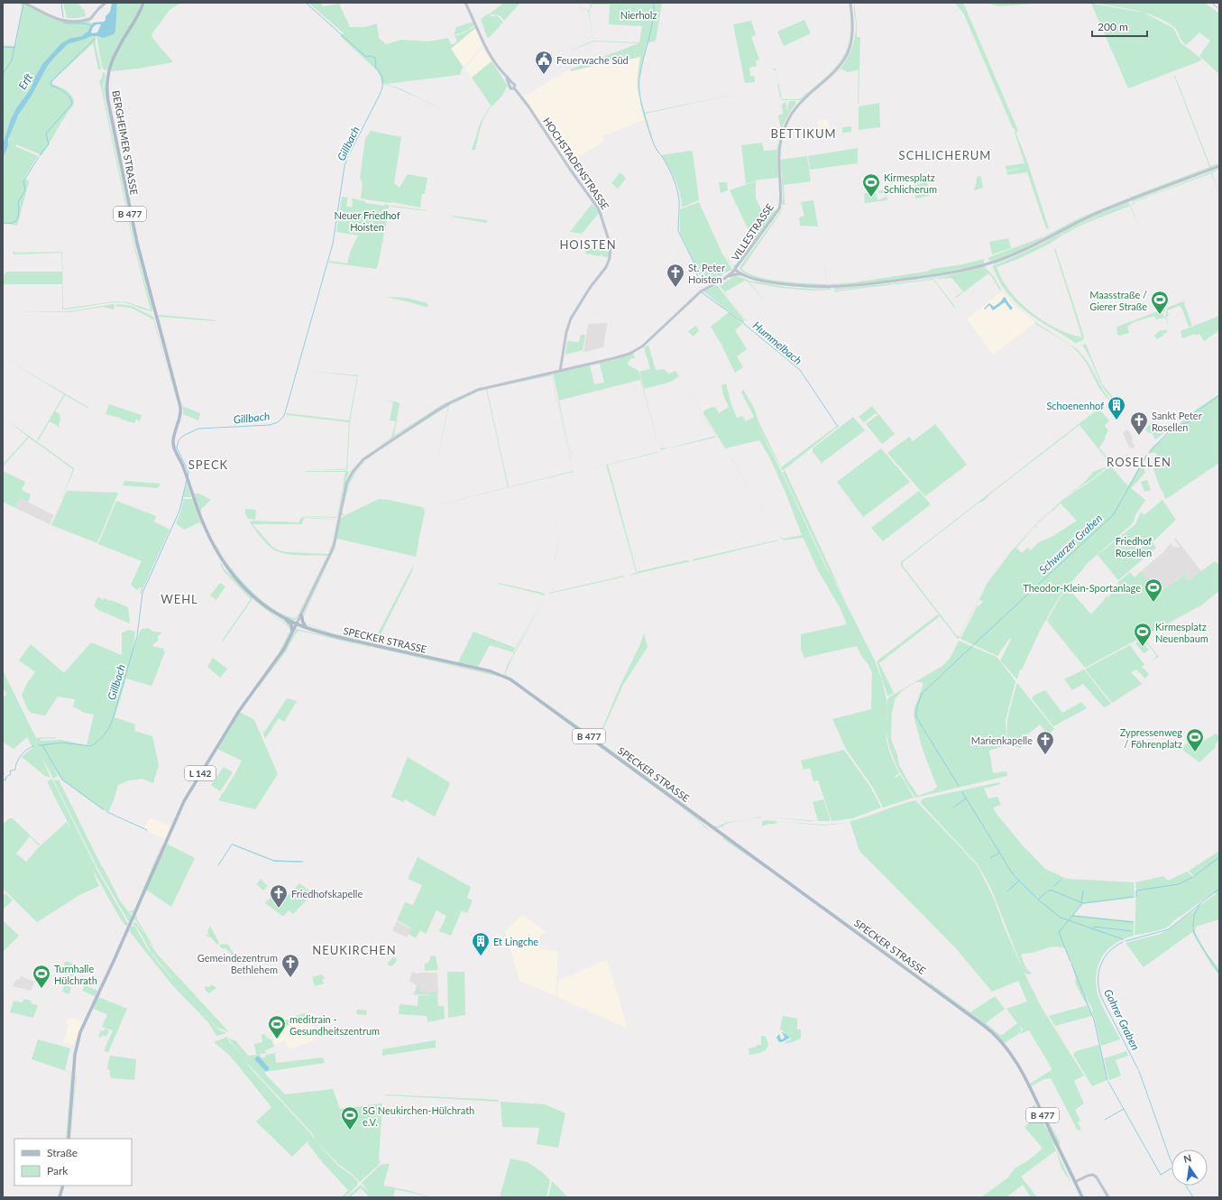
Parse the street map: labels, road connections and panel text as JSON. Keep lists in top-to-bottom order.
{
  "streets": {
    "main road": [
      "BERGHEIMER STRASSE",
      "HOCHSTADENSTRASSE",
      "B 477",
      "VILLESTRASSE",
      "SPECKER STRASSE",
      "L 142"
    ]
  },
  "crossings": [
    ["BERGHEIMER STRASSE", "SPECKER STRASSE"],
    ["HOCHSTADENSTRASSE", "VILLESTRASSE"],
    ["B 477", "SPECKER STRASSE"],
    ["VILLESTRASSE", "L 142"],
    ["SPECKER STRASSE", "L 142"]
  ],
  "districts": [
    "BETTIKUM",
    "SCHLICHERUM",
    "HOISTEN",
    "ROSELLEN",
    "SPECK",
    "WEHL",
    "NEUKIRCHEN"
  ],
  "water": [
    "Erft",
    "Gillbach",
    "Hummelbach",
    "Schwarzer Graben",
    "Gohrer Graben"
  ],
  "parks": ["Nierholz", "Neuer Friedhof Hoisten", "Friedhof Rosellen"],
  "places": {
    "public building": ["Feuerwache Süd"],
    "sports": [
      "Kirmesplatz Schlicherum",
      "Maasstraße / Gierer Straße",
      "Theodor-Klein-Sportanlage",
      "Kirmesplatz Neuenbaum",
      "Zypressenweg / Föhrenplatz",
      "Turnhalle Hülchrath",
      "meditrain - Gesundheitszentrum",
      "SG Neukirchen-Hülchrath e.V."
    ],
    "church": [
      "St. Peter Hoisten",
      "Sankt Peter Rosellen",
      "Marienkapelle",
      "Friedhofskapelle",
      "Gemeindezentrum Bethlehem"
    ],
    "building": ["Schoenenhof", "Et Lingche"]
  },
  "legend": ["Straße", "Park"],
  "scale_bar": "200 m",
  "north": "top"
}
